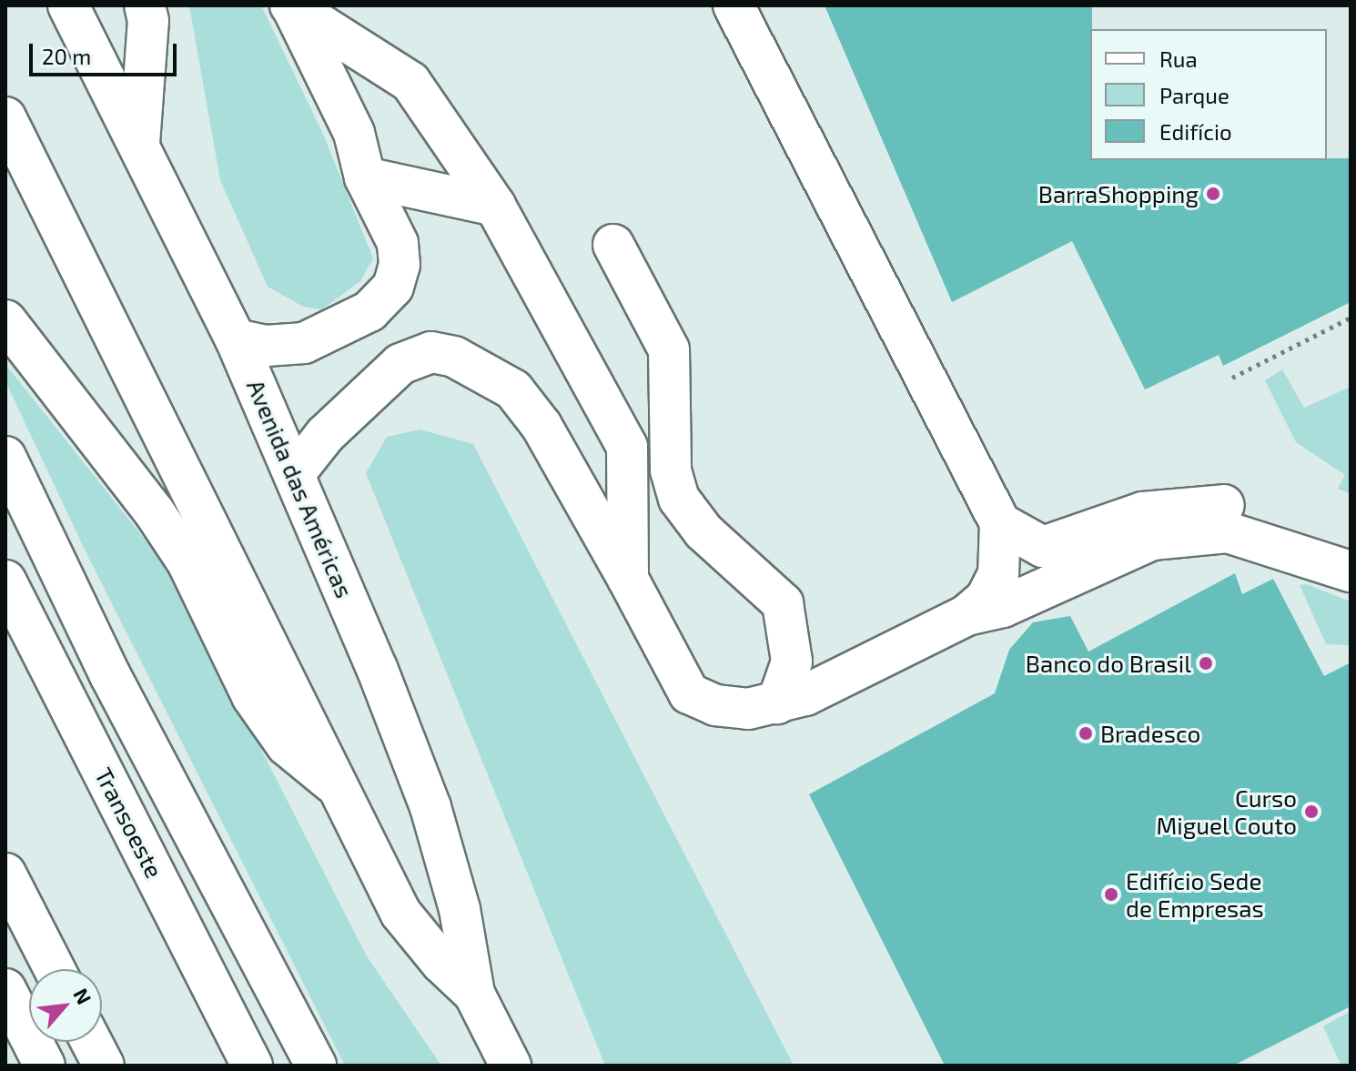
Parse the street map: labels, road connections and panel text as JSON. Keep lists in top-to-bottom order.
{
  "streets": {
    "main road": ["Avenida das Américas", "Transoeste"]
  },
  "places": [
    "BarraShopping",
    "Banco do Brasil",
    "Bradesco",
    "Curso Miguel Couto",
    "Edifício Sede de Empresas"
  ],
  "legend": ["Rua", "Parque", "Edifício"],
  "scale_bar": "20 m",
  "north": "top right"
}
